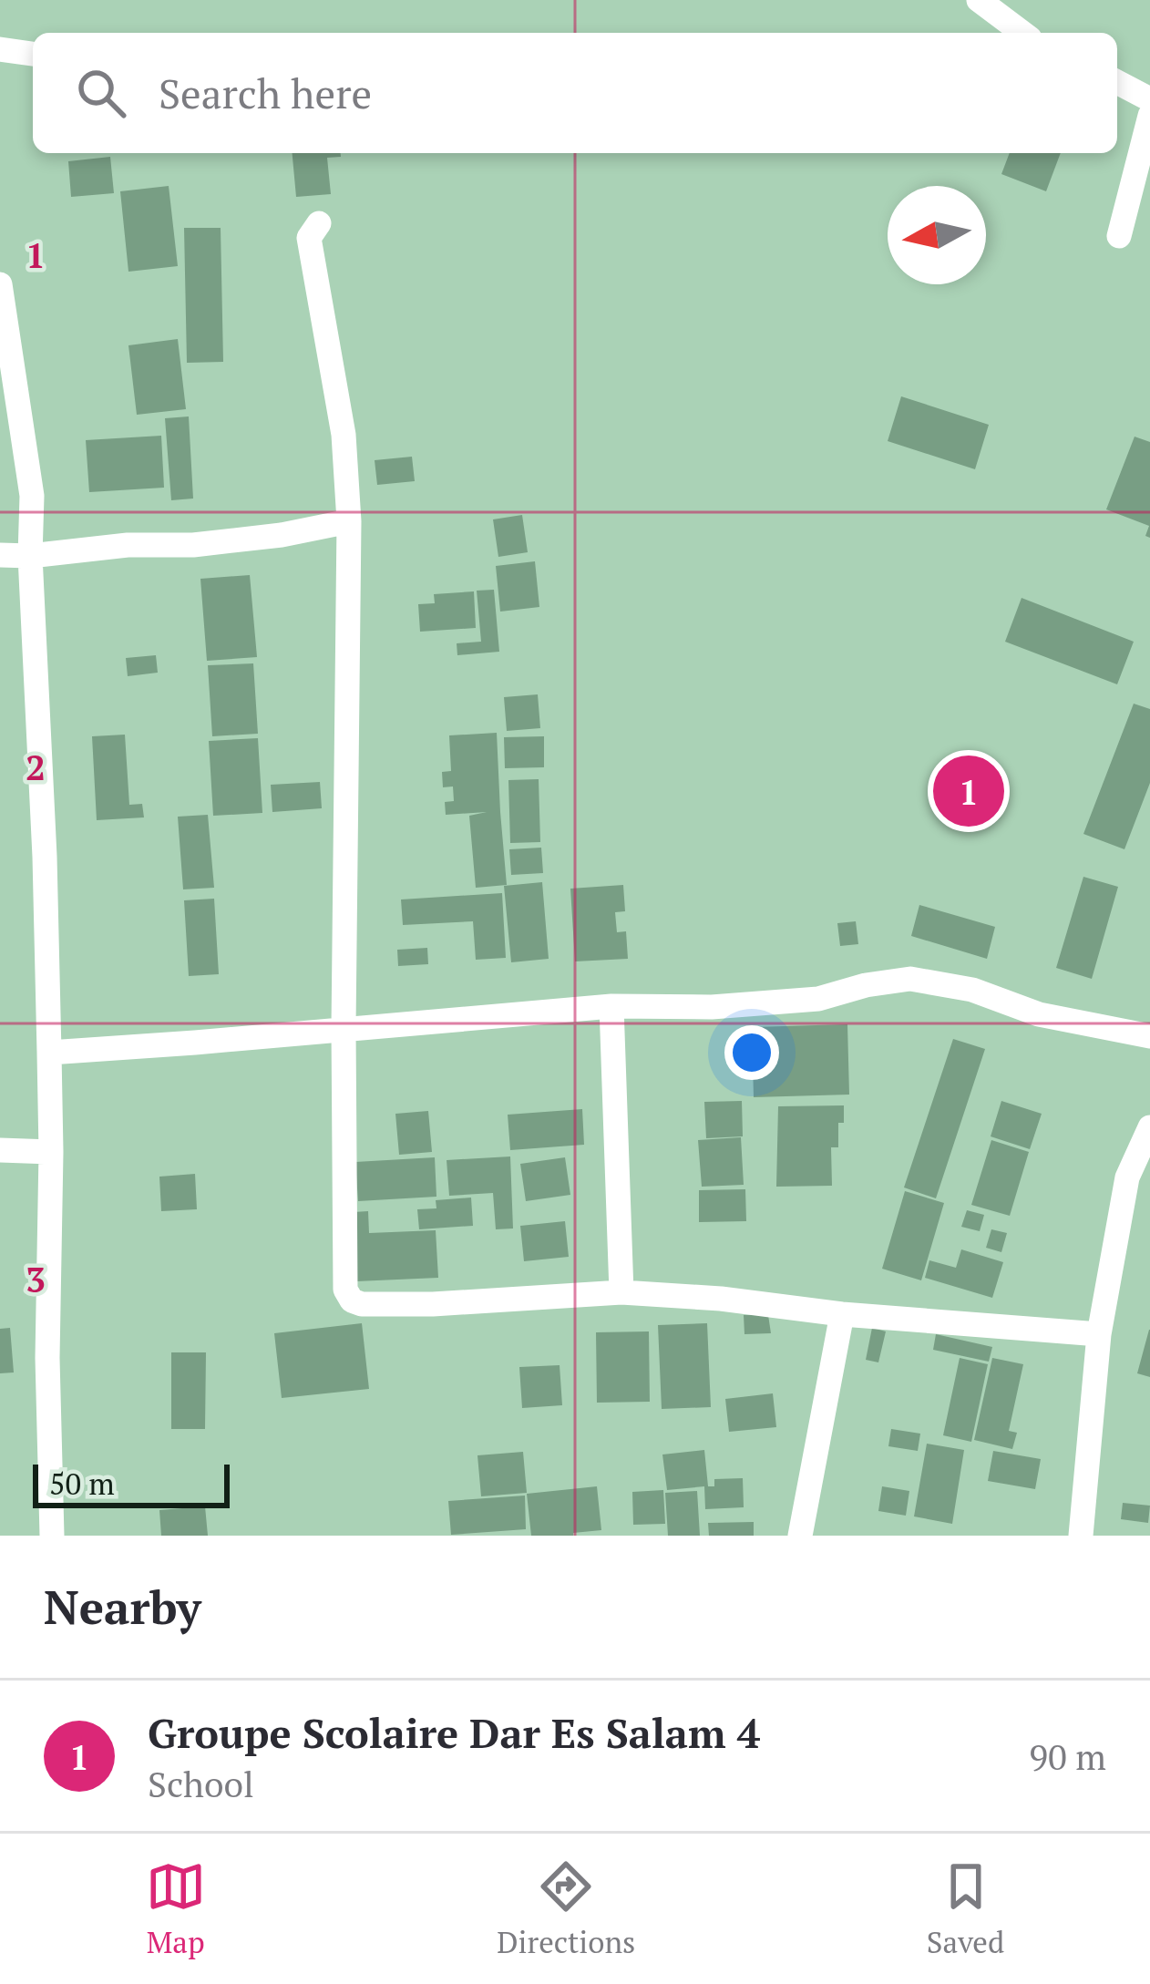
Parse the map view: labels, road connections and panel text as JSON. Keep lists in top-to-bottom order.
{
  "scale_bar": "50 m",
  "north": "left",
  "page": {
    "search": "Search here",
    "pins": "1",
    "scale": "50 m",
    "heading": "Nearby",
    "list": [
      {
        "mark": "1",
        "name": "Groupe Scolaire Dar Es Salam 4",
        "note": "School",
        "value": "90 m"
      }
    ],
    "nav": ["Map", "Directions", "Saved"]
  },
  "grid": {
    "rows": ["1", "2", "3"]
  }
}
